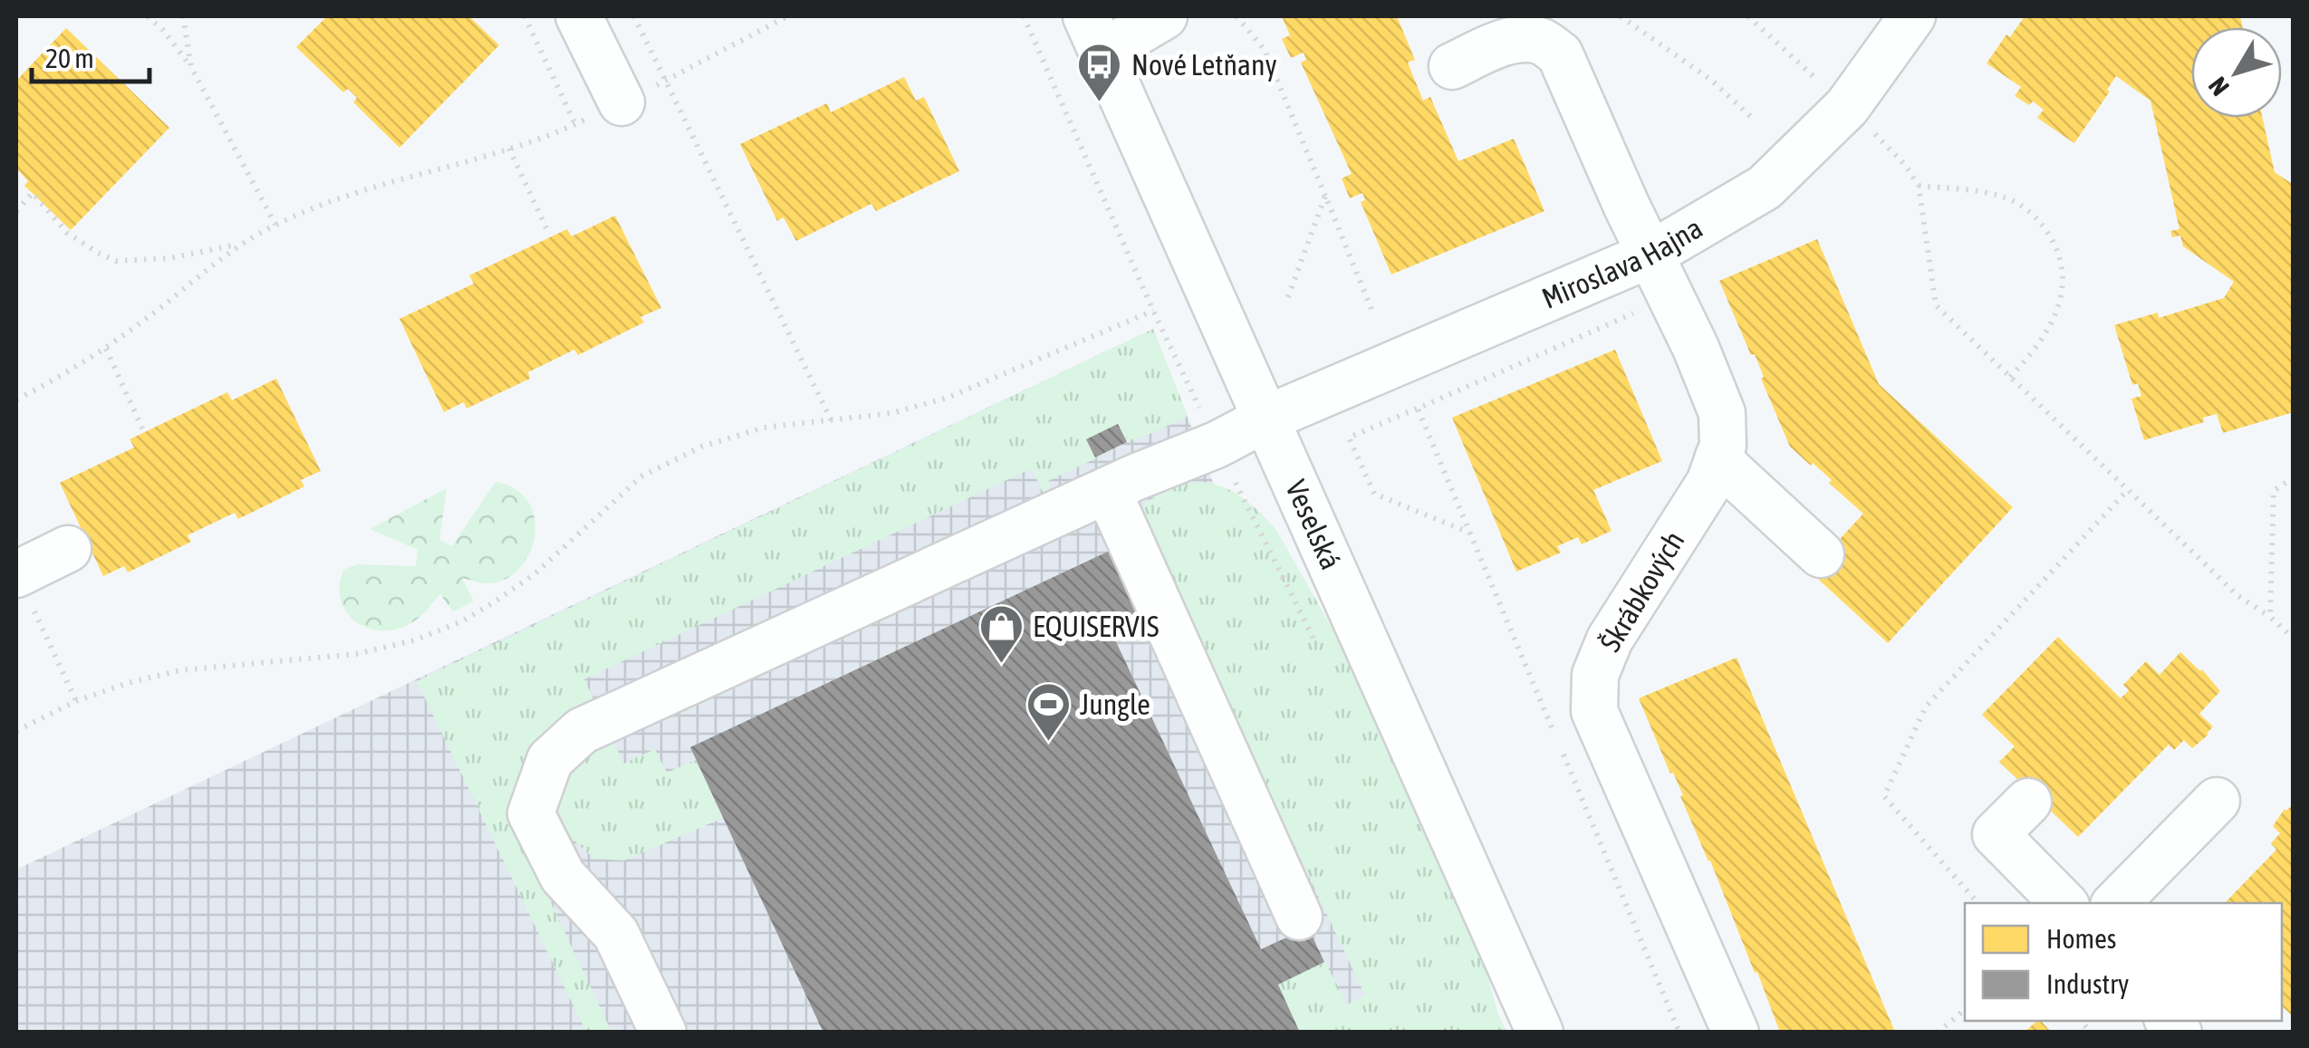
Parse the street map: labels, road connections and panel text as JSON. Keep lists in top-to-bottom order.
{
  "streets": {
    "street": ["Miroslava Hajna", "Veselská", "Škrábkových"]
  },
  "crossings": [
    ["Miroslava Hajna", "Veselská"],
    ["Miroslava Hajna", "Škrábkových"]
  ],
  "places": {
    "bus stop": ["Nové Letňany"],
    "shop": ["EQUISERVIS"],
    "sports": ["Jungle"]
  },
  "legend": ["Homes", "Industry"],
  "scale_bar": "20 m",
  "north": "bottom left"
}
